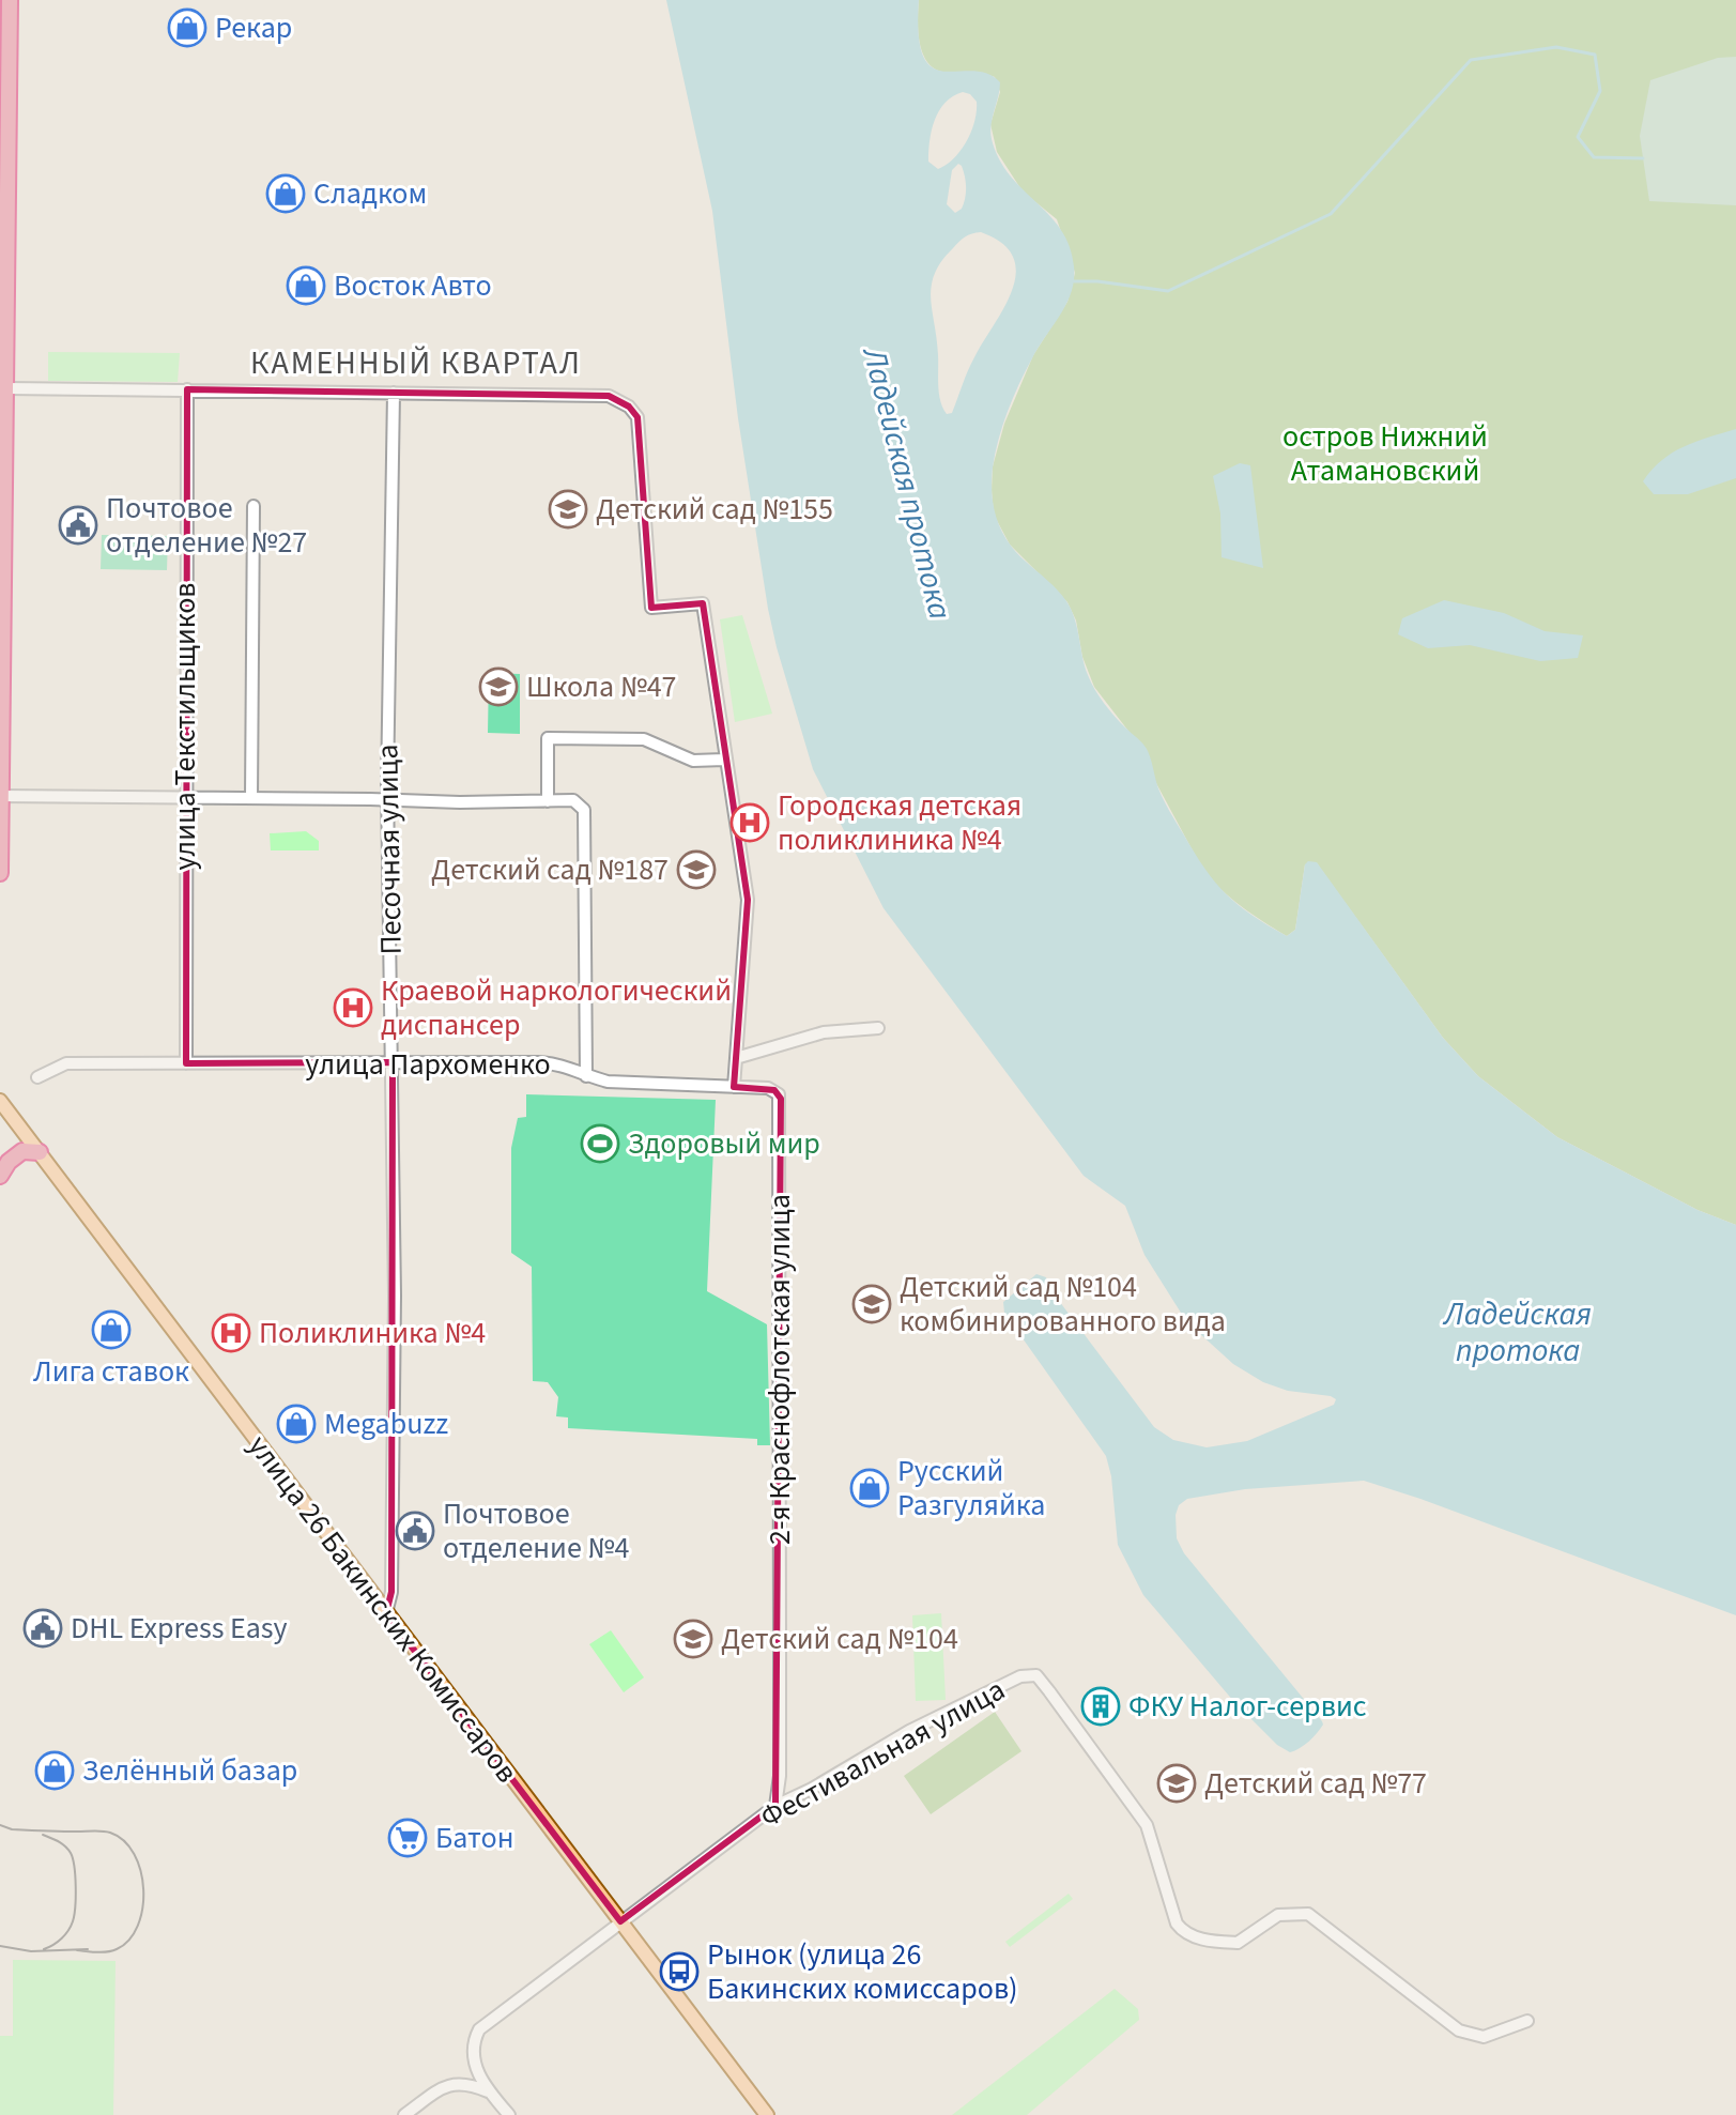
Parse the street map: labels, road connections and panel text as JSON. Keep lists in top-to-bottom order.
{
  "streets": {
    "main road": ["улица 26 Бакинских Комиссаров"],
    "street": [
      "улица Текстильщиков",
      "Песочная улица",
      "улица Пархоменко",
      "2-я Краснофлотская улица",
      "Фестивальная улица"
    ]
  },
  "crossings": [
    ["улица Текстильщиков", "улица Пархоменко"],
    ["Песочная улица", "улица Пархоменко"],
    ["Песочная улица", "улица 26 Бакинских Комиссаров"],
    ["улица Пархоменко", "2-я Краснофлотская улица"],
    ["2-я Краснофлотская улица", "Фестивальная улица"],
    ["улица 26 Бакинских Комиссаров", "Фестивальная улица"]
  ],
  "districts": ["КАМЕННЫЙ КВАРТАЛ"],
  "water": ["Ладейская протока"],
  "parks": ["остров Нижний Атамановский"],
  "places": {
    "shop": [
      "Рекар",
      "Сладком",
      "Восток Авто",
      "Лига ставок",
      "Megabuzz",
      "Русский Разгуляйка",
      "Зелённый базар"
    ],
    "school or university": [
      "Детский сад №155",
      "Школа №47",
      "Детский сад №187",
      "Детский сад №104 комбинированного вида",
      "Детский сад №104",
      "Детский сад №77"
    ],
    "public building": ["Почтовое отделение №27", "Почтовое отделение №4", "DHL Express Easy"],
    "hospital": ["Городская детская поликлиника №4", "Краевой наркологический диспансер", "Поликлиника №4"],
    "sports": ["Здоровый мир"],
    "building": ["ФКУ Налог-сервис"],
    "supermarket": ["Батон"],
    "bus stop": ["Рынок (улица 26 Бакинских комиссаров)"]
  }
}
